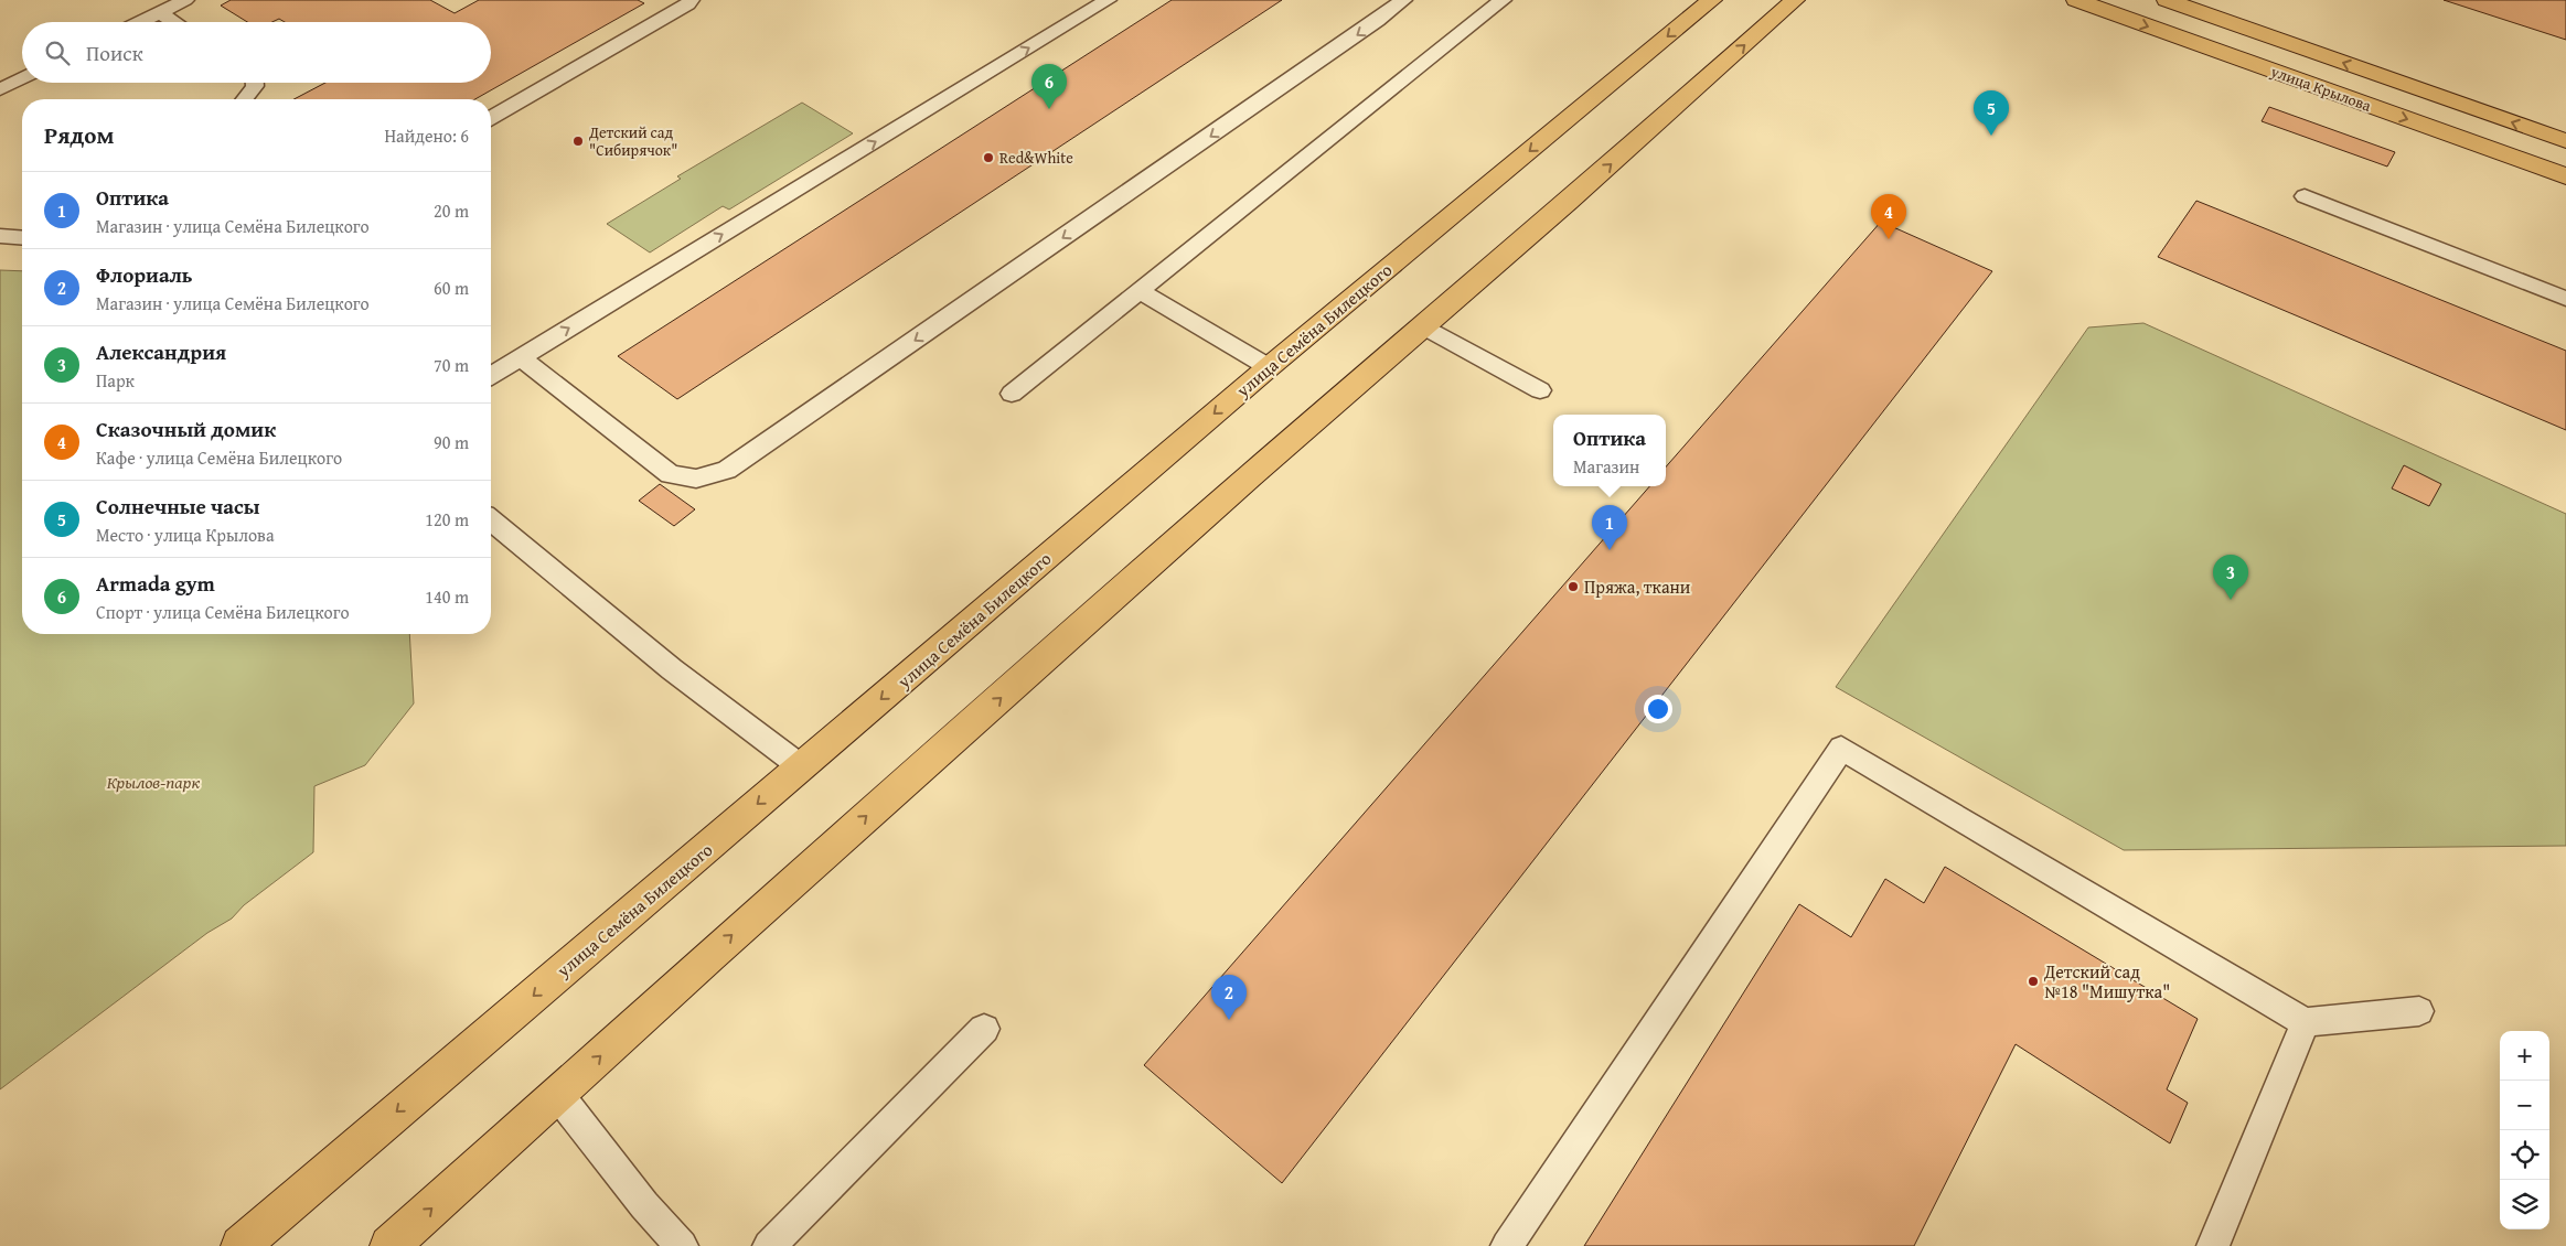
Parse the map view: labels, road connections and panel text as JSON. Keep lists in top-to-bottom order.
{
  "streets": {
    "main road": ["улица Крылова", "улица Семёна Билецкого"]
  },
  "parks": ["Крылов-парк"],
  "places": [
    "Детский сад \"Сибирячок\"",
    "Red&White",
    "Пряжа, ткани",
    "Детский сад №18 \"Мишутка\""
  ],
  "page": {
    "search": "Поиск",
    "pins": [
      "6",
      "5",
      "4",
      "1",
      "3",
      "2"
    ],
    "heading": ["Рядом", "Найдено: 6"],
    "list": [
      {
        "mark": "1",
        "name": "Оптика",
        "note": "Магазин · улица Семёна Билецкого",
        "value": "20 m"
      },
      {
        "mark": "2",
        "name": "Флориаль",
        "note": "Магазин · улица Семёна Билецкого",
        "value": "60 m"
      },
      {
        "mark": "3",
        "name": "Александрия",
        "note": "Парк",
        "value": "70 m"
      },
      {
        "mark": "4",
        "name": "Сказочный домик",
        "note": "Кафе · улица Семёна Билецкого",
        "value": "90 m"
      },
      {
        "mark": "5",
        "name": "Солнечные часы",
        "note": "Место · улица Крылова",
        "value": "120 m"
      },
      {
        "mark": "6",
        "name": "Armada gym",
        "note": "Спорт · улица Семёна Билецкого",
        "value": "140 m"
      }
    ],
    "popup": ["Оптика", "Магазин"],
    "map_buttons": ["+", "−"]
  }
}
